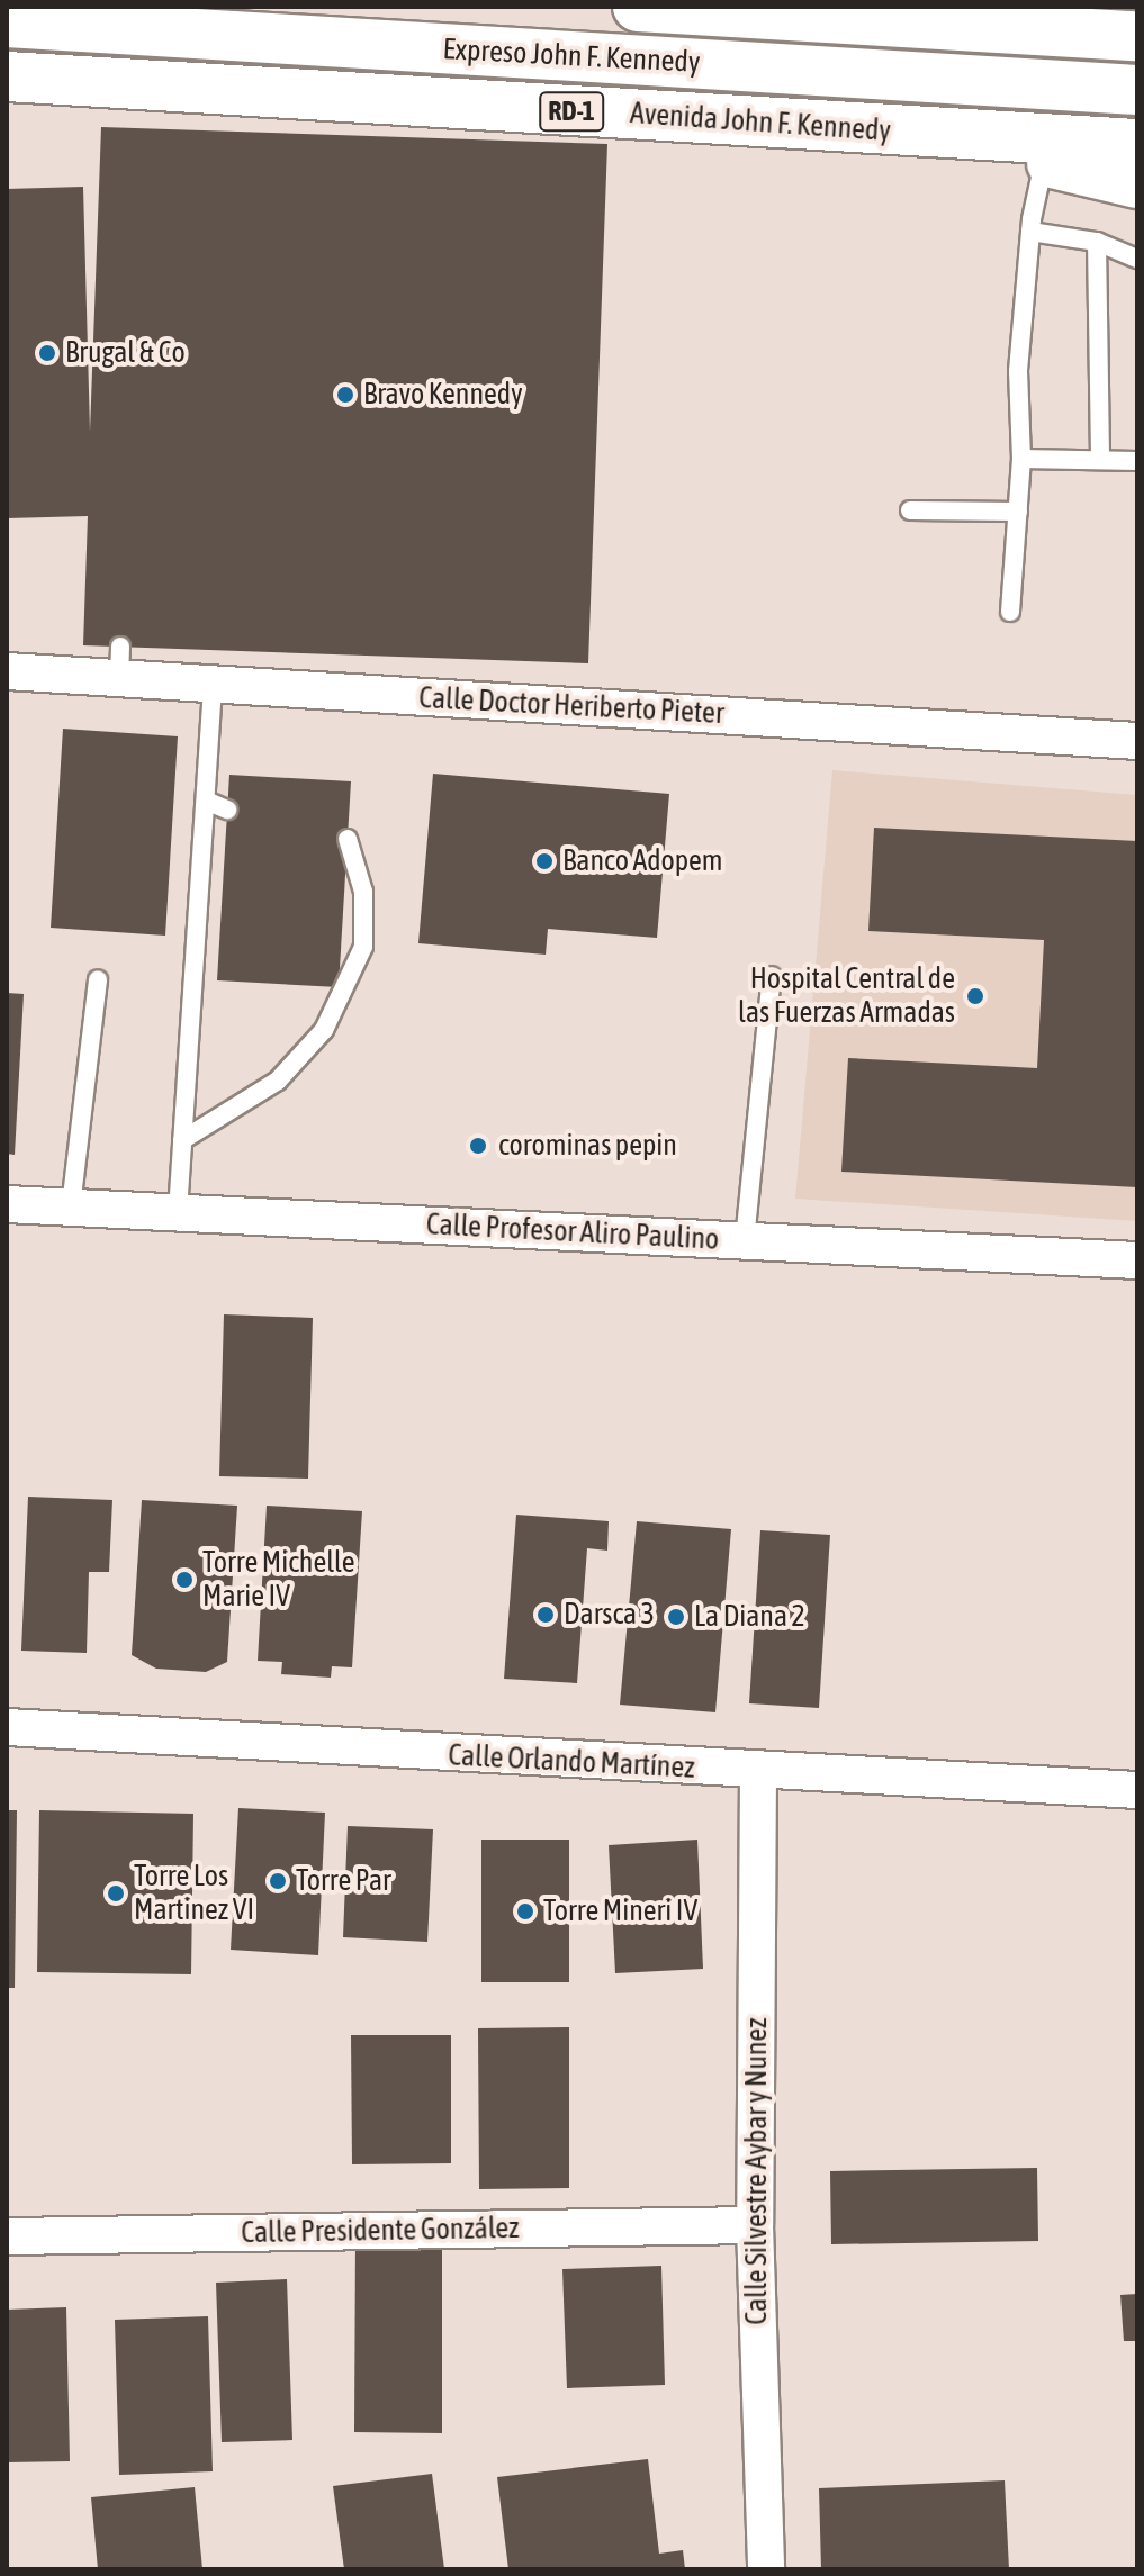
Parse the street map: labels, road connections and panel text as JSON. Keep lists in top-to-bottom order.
{
  "streets": {
    "main road": ["Expreso John F. Kennedy", "RD-1", "Avenida John F. Kennedy"],
    "street": [
      "Calle Doctor Heriberto Pieter",
      "Calle Profesor Aliro Paulino",
      "Calle Orlando Martínez",
      "Calle Silvestre Aybar y Nunez",
      "Calle Presidente González"
    ]
  },
  "crossings": [
    ["Calle Orlando Martínez", "Calle Silvestre Aybar y Nunez"],
    ["Calle Silvestre Aybar y Nunez", "Calle Presidente González"]
  ],
  "places": [
    "Brugal & Co",
    "Bravo Kennedy",
    "Banco Adopem",
    "Hospital Central de las Fuerzas Armadas",
    "corominas pepin",
    "Torre Michelle Marie IV",
    "Darsca 3",
    "La Diana 2",
    "Torre Par",
    "Torre Los Martinez VI",
    "Torre Mineri IV"
  ]
}
